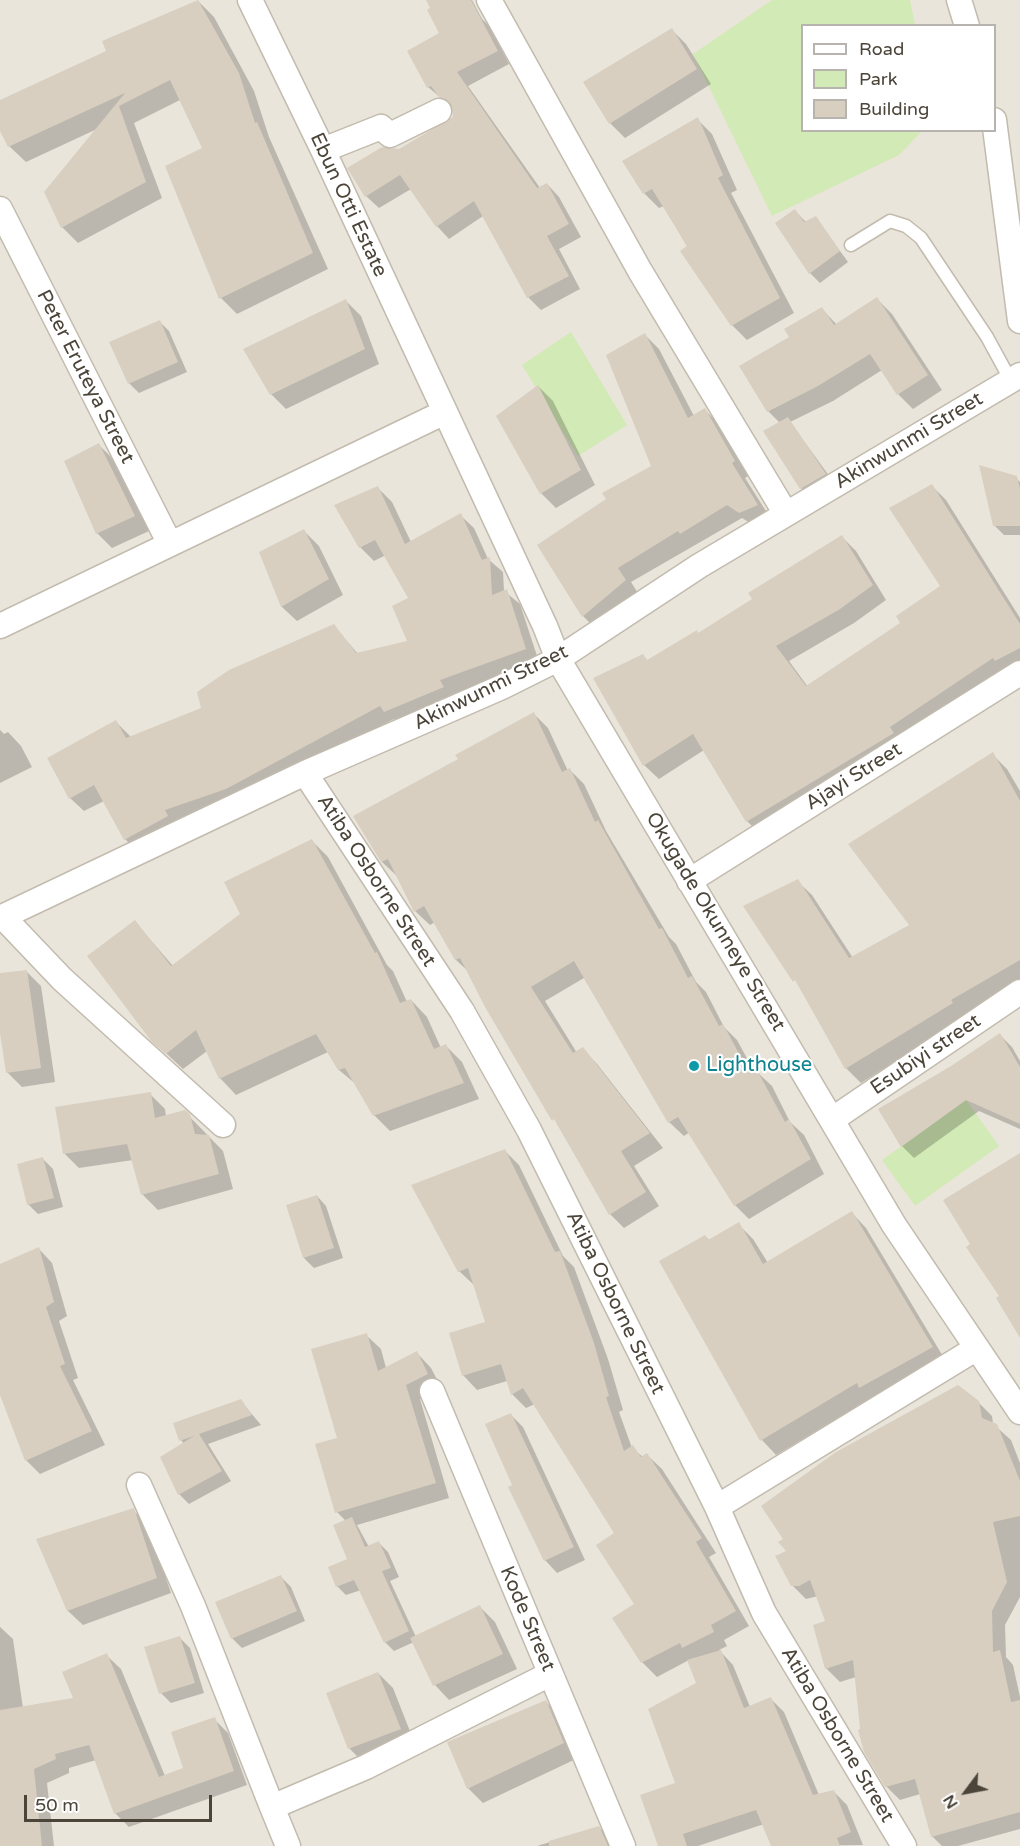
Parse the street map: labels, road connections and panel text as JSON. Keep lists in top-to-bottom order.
{
  "streets": {
    "street": [
      "Ebun Otti Estate",
      "Peter Eruteya Street",
      "Akinwunmi Street",
      "Ajayi Street",
      "Atiba Osborne Street",
      "Okugade Okunneye Street",
      "Esubiyi street",
      "Kode Street"
    ]
  },
  "crossings": [
    ["Ebun Otti Estate", "Okugade Okunneye Street"],
    ["Akinwunmi Street", "Atiba Osborne Street"],
    ["Akinwunmi Street", "Okugade Okunneye Street"],
    ["Ajayi Street", "Okugade Okunneye Street"],
    ["Okugade Okunneye Street", "Esubiyi street"]
  ],
  "places": ["Lighthouse"],
  "legend": ["Road", "Park", "Building"],
  "scale_bar": "50 m",
  "north": "bottom left"
}
